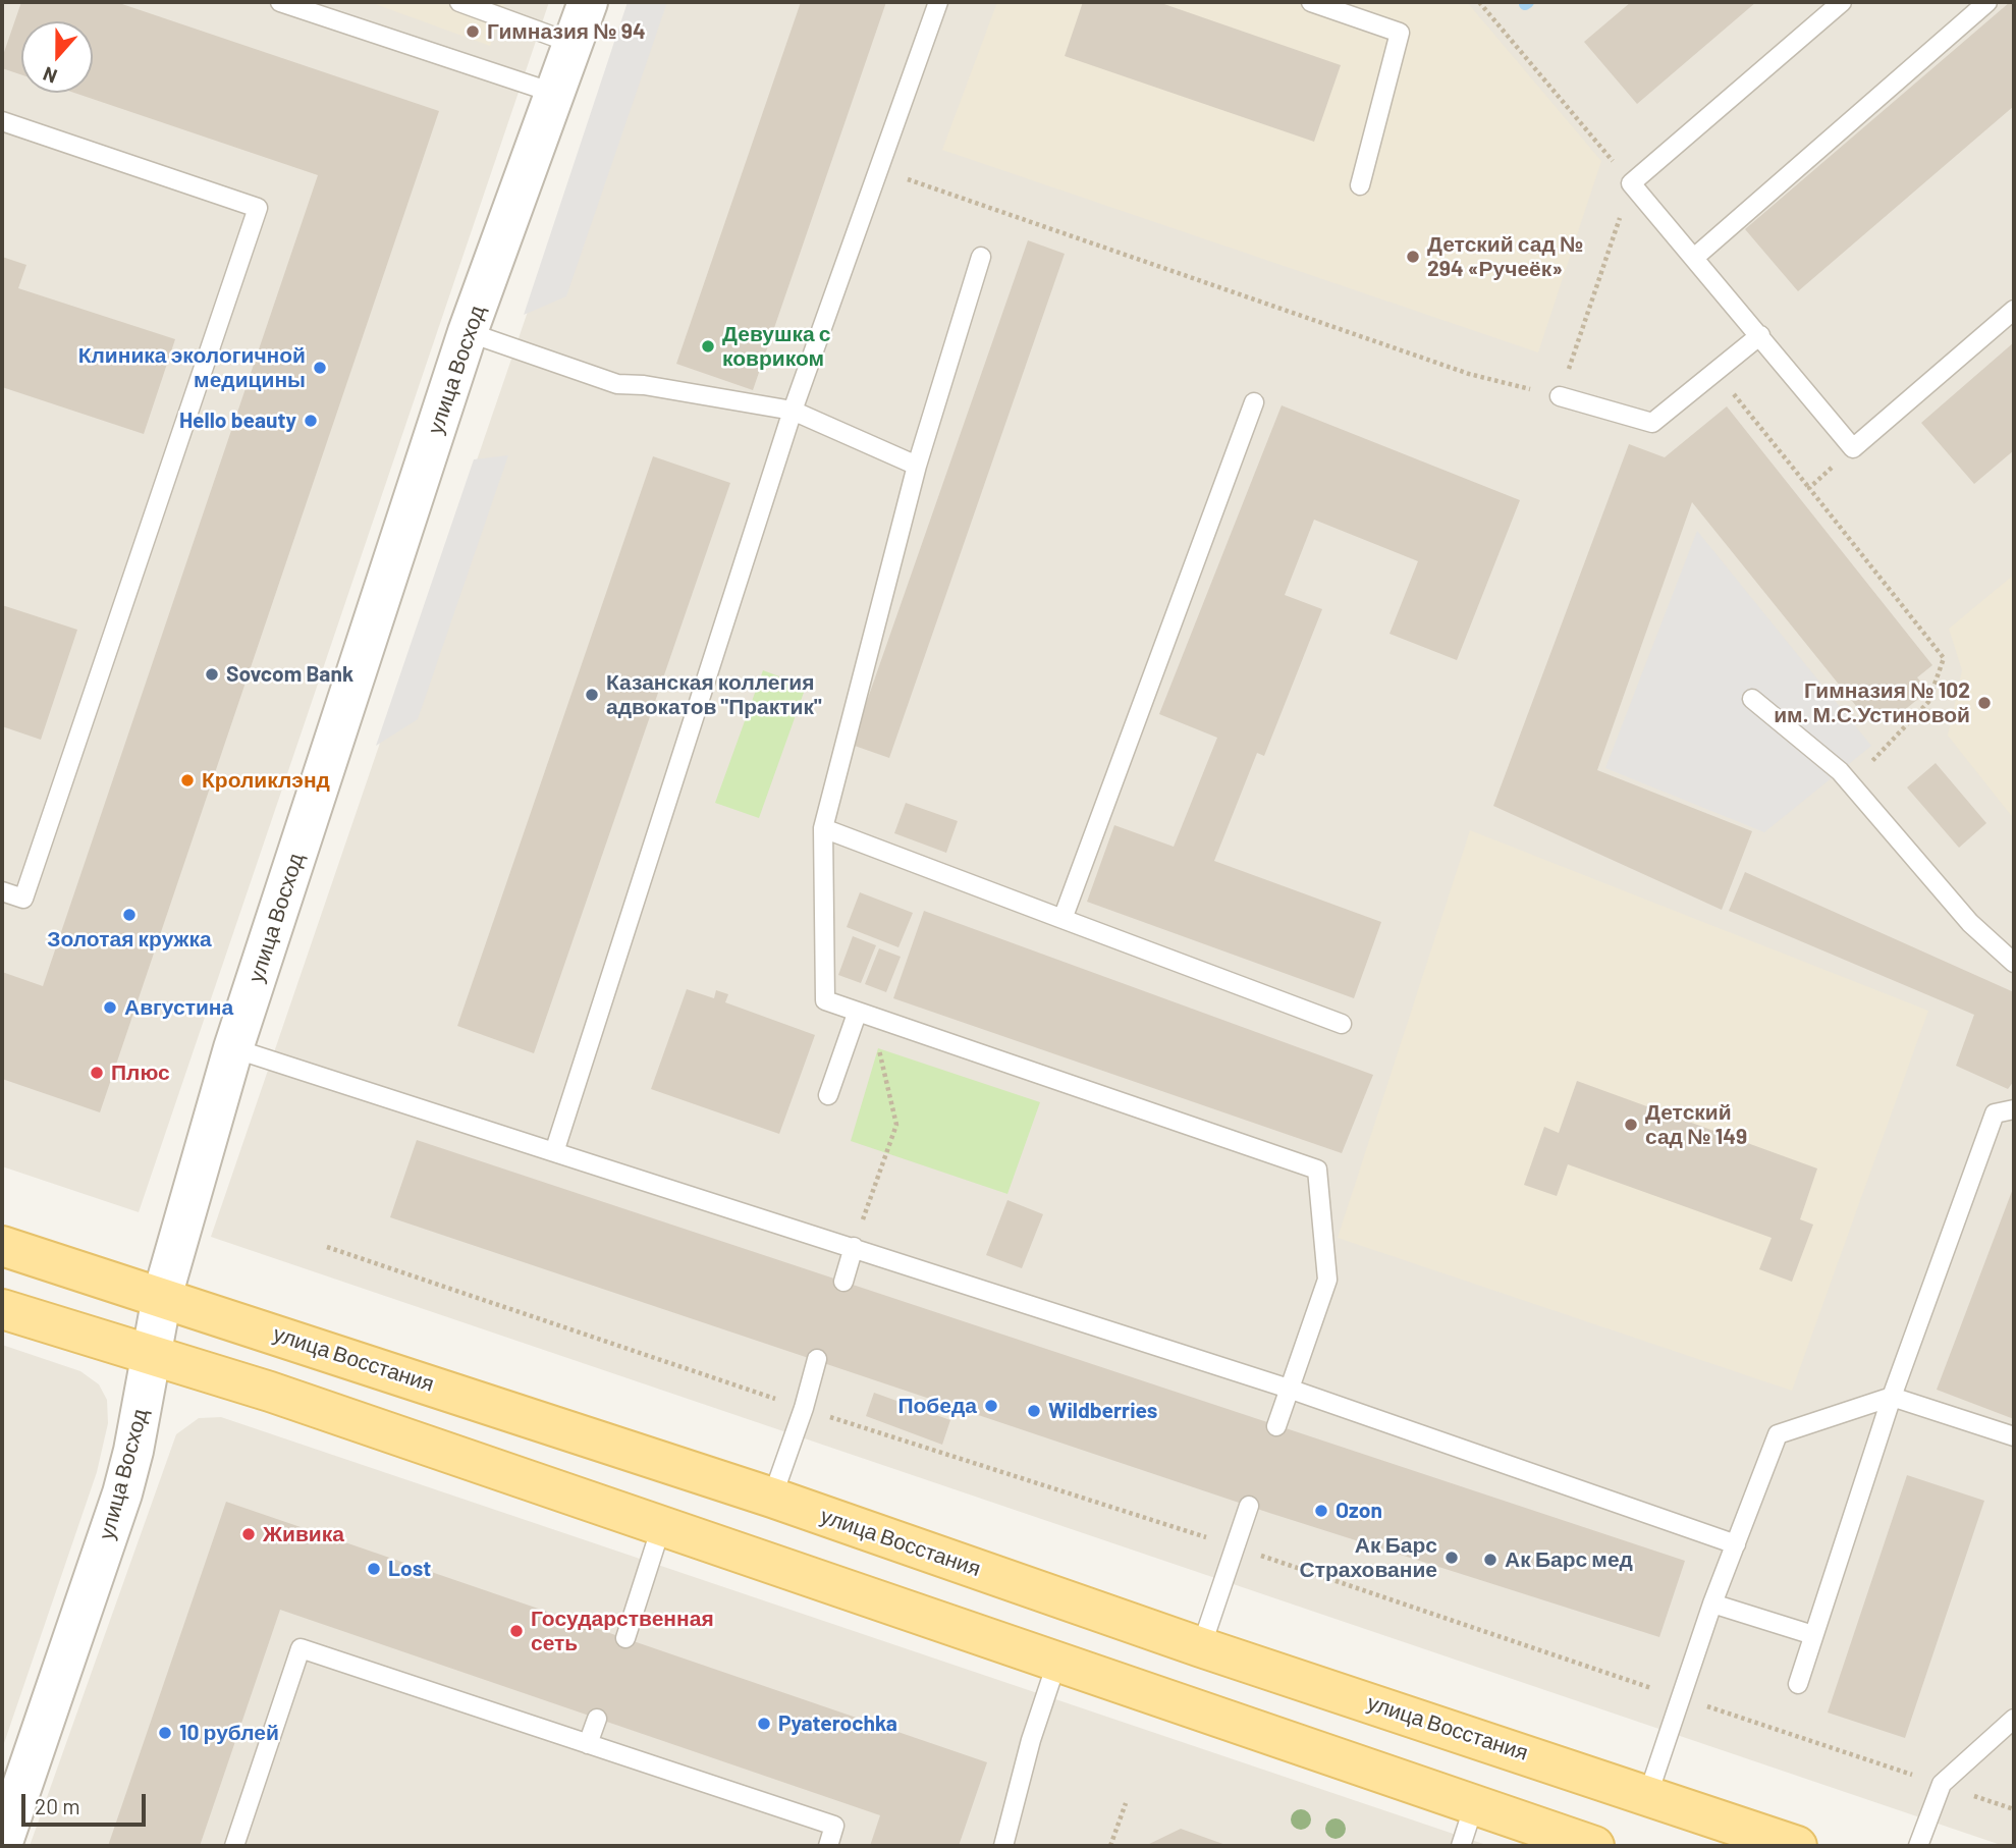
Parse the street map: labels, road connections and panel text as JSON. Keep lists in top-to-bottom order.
{
  "streets": {
    "main road": ["улица Восстания"],
    "street": ["улица Восход"]
  },
  "crossings": [
    ["улица Восход", "улица Восстания"]
  ],
  "places": [
    "Гимназия № 94",
    "Детский сад № 294 «Ручеёк»",
    "Девушка с ковриком",
    "Клиника экологичной медицины",
    "Hello beauty",
    "Sovcom Bank",
    "Казанская коллегия адвокатов \"Практик\"",
    "Гимназия № 102 им. М.С.Устиновой",
    "Кроликлэнд",
    "Золотая кружка",
    "Августина",
    "Плюс",
    "Детский сад № 149",
    "Победа",
    "Wildberries",
    "Ozon",
    "Живика",
    "Ак Барс Страхование",
    "Ак Барс мед",
    "Lost",
    "Государственная сеть",
    "Pyaterochka",
    "10 рублей"
  ],
  "scale_bar": "20 m",
  "north": "bottom"
}
